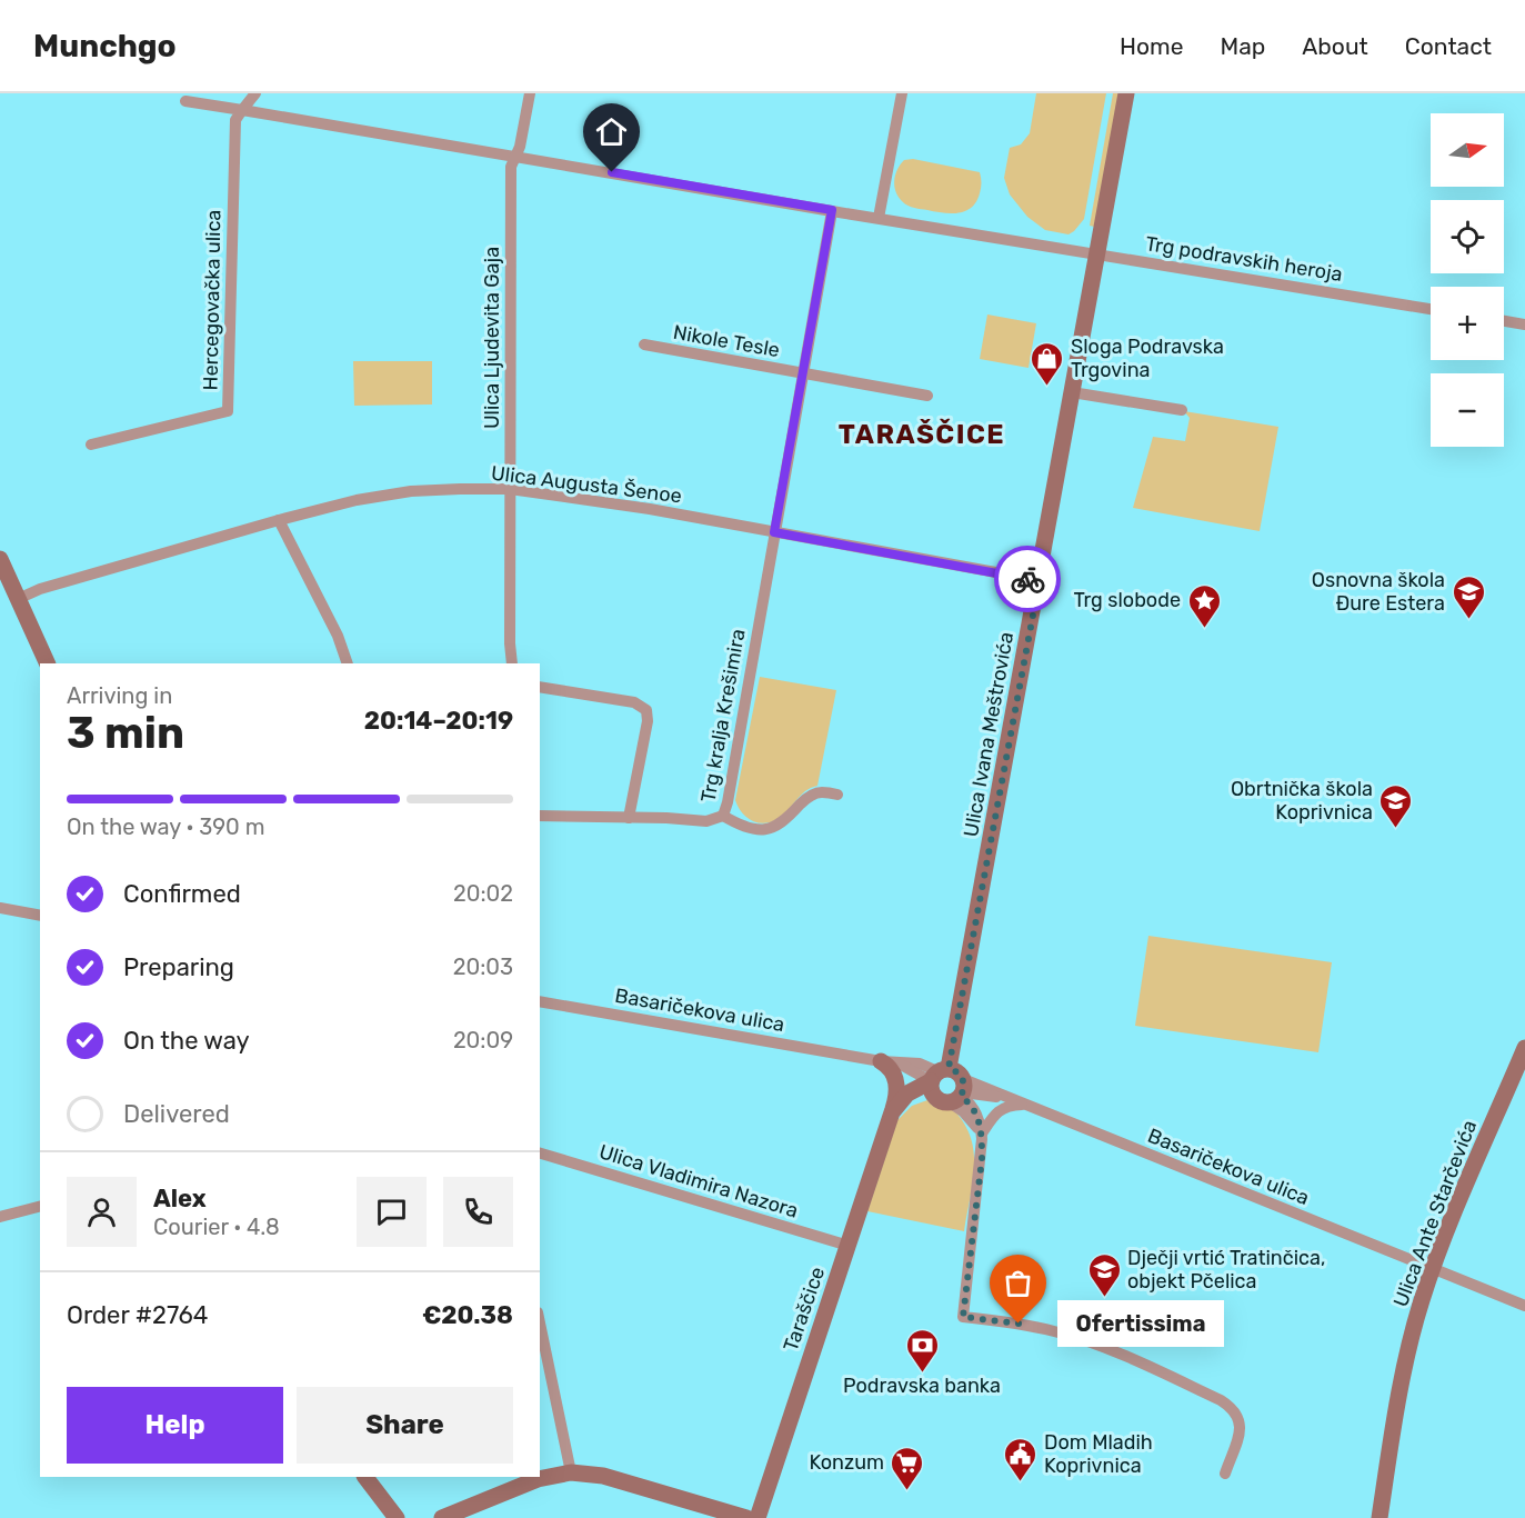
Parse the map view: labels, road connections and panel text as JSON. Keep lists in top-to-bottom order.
{
  "streets": {
    "street": [
      "Trg podravskih heroja",
      "Hercegovačka ulica",
      "Ulica Ljudevita Gaja",
      "Nikole Tesle",
      "Ulica Augusta Šenoe",
      "Trg kralja Krešimira",
      "Ulica Ivana Meštrovića",
      "Basaričekova ulica",
      "Ulica Vladimira Nazora",
      "Ulica Ante Starčevića",
      "Taraščice"
    ]
  },
  "crossings": [
    ["Trg podravskih heroja", "Hercegovačka ulica"],
    ["Trg podravskih heroja", "Ulica Ljudevita Gaja"],
    ["Trg podravskih heroja", "Nikole Tesle"],
    ["Trg podravskih heroja", "Ulica Ivana Meštrovića"],
    ["Ulica Ljudevita Gaja", "Ulica Augusta Šenoe"],
    ["Nikole Tesle", "Ulica Augusta Šenoe"],
    ["Nikole Tesle", "Trg kralja Krešimira"],
    ["Ulica Augusta Šenoe", "Trg kralja Krešimira"],
    ["Ulica Augusta Šenoe", "Ulica Ivana Meštrovića"],
    ["Ulica Ivana Meštrovića", "Basaričekova ulica"],
    ["Ulica Ivana Meštrovića", "Taraščice"],
    ["Basaričekova ulica", "Ulica Ante Starčevića"],
    ["Basaričekova ulica", "Taraščice"],
    ["Ulica Vladimira Nazora", "Taraščice"]
  ],
  "districts": ["TARAŠČICE"],
  "places": {
    "shop": ["Sloga Podravska Trgovina"],
    "school or university": ["Osnovna škola Đure Estera", "Obrtnička škola Koprivnica", "Dječji vrtić Tratinčica, objekt Pčelica"],
    "place": ["Trg slobode"],
    "other": ["Ofertissima"],
    "bank": ["Podravska banka"],
    "public building": ["Dom Mladih Koprivnica"],
    "supermarket": ["Konzum"]
  },
  "north": "right",
  "page": {
    "header": "Munchgo",
    "nav": [
      "Home",
      "Map",
      "About",
      "Contact"
    ],
    "map_buttons": ["+", "−"],
    "heading": ["3 min", "Arriving in", "20:14–20:19"],
    "panel": [
      "Alex",
      "Courier · 4.8",
      "Order #2764",
      "€20.38"
    ],
    "bar": "On the way · 390 m",
    "list": [
      ["Confirmed", "20:02"],
      ["Preparing", "20:03"],
      ["On the way", "20:09"],
      "Delivered"
    ],
    "bubble": "Ofertissima",
    "buttons": ["Help", "Share"]
  }
}
